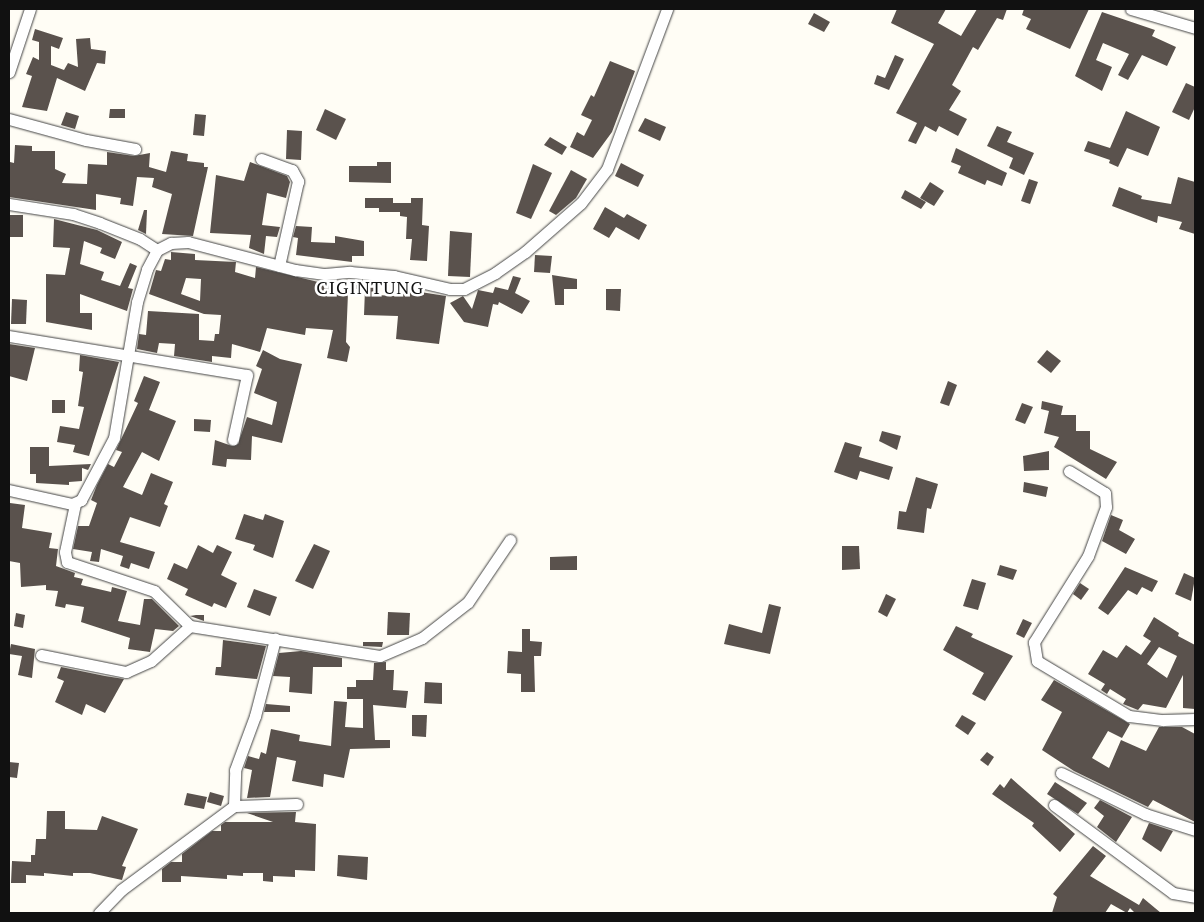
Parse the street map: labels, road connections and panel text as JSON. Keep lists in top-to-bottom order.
{
  "districts": ["CIGINTUNG"]
}
